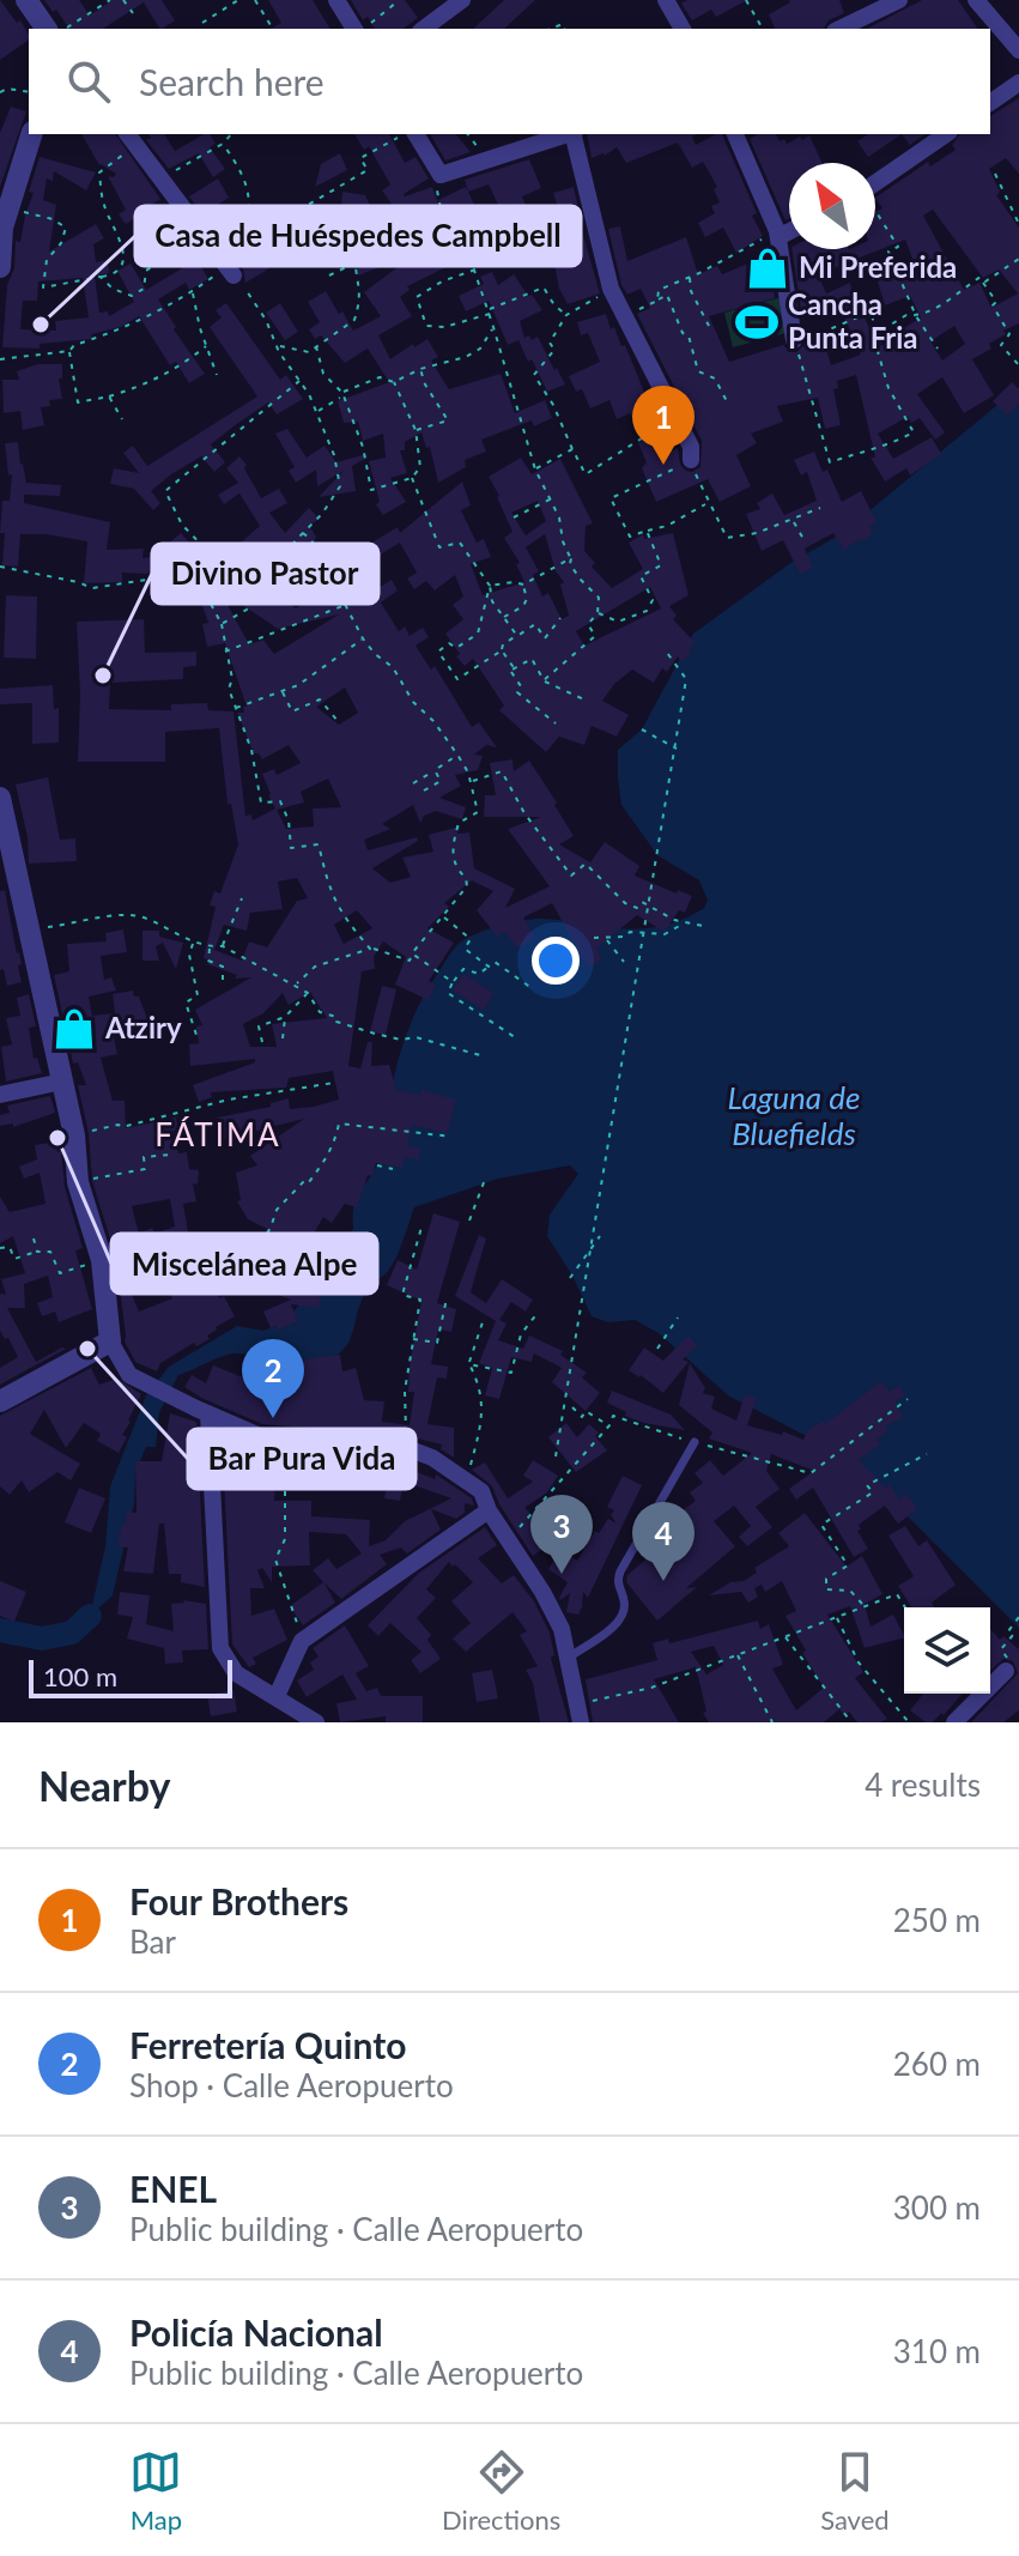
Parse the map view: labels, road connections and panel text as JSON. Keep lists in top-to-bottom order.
{
  "districts": ["FÁTIMA"],
  "water": ["Laguna de Bluefields"],
  "places": {
    "shop": ["Mi Preferida", "Atziry"],
    "sports": ["Cancha Punta Fria"],
    "other": [
      "Casa de Huéspedes Campbell",
      "Divino Pastor",
      "Miscelánea Alpe",
      "Bar Pura Vida"
    ]
  },
  "scale_bar": "100 m",
  "north": "top left",
  "page": {
    "search": "Search here",
    "pins": [
      "1",
      "2",
      "3",
      "4"
    ],
    "scale": "100 m",
    "heading": ["Nearby", "4 results"],
    "list": [
      {
        "mark": "1",
        "name": "Four Brothers",
        "note": "Bar",
        "value": "250 m"
      },
      {
        "mark": "2",
        "name": "Ferretería Quinto",
        "note": "Shop · Calle Aeropuerto",
        "value": "260 m"
      },
      {
        "mark": "3",
        "name": "ENEL",
        "note": "Public building · Calle Aeropuerto",
        "value": "300 m"
      },
      {
        "mark": "4",
        "name": "Policía Nacional",
        "note": "Public building · Calle Aeropuerto",
        "value": "310 m"
      }
    ],
    "nav": ["Map", "Directions", "Saved"]
  }
}
